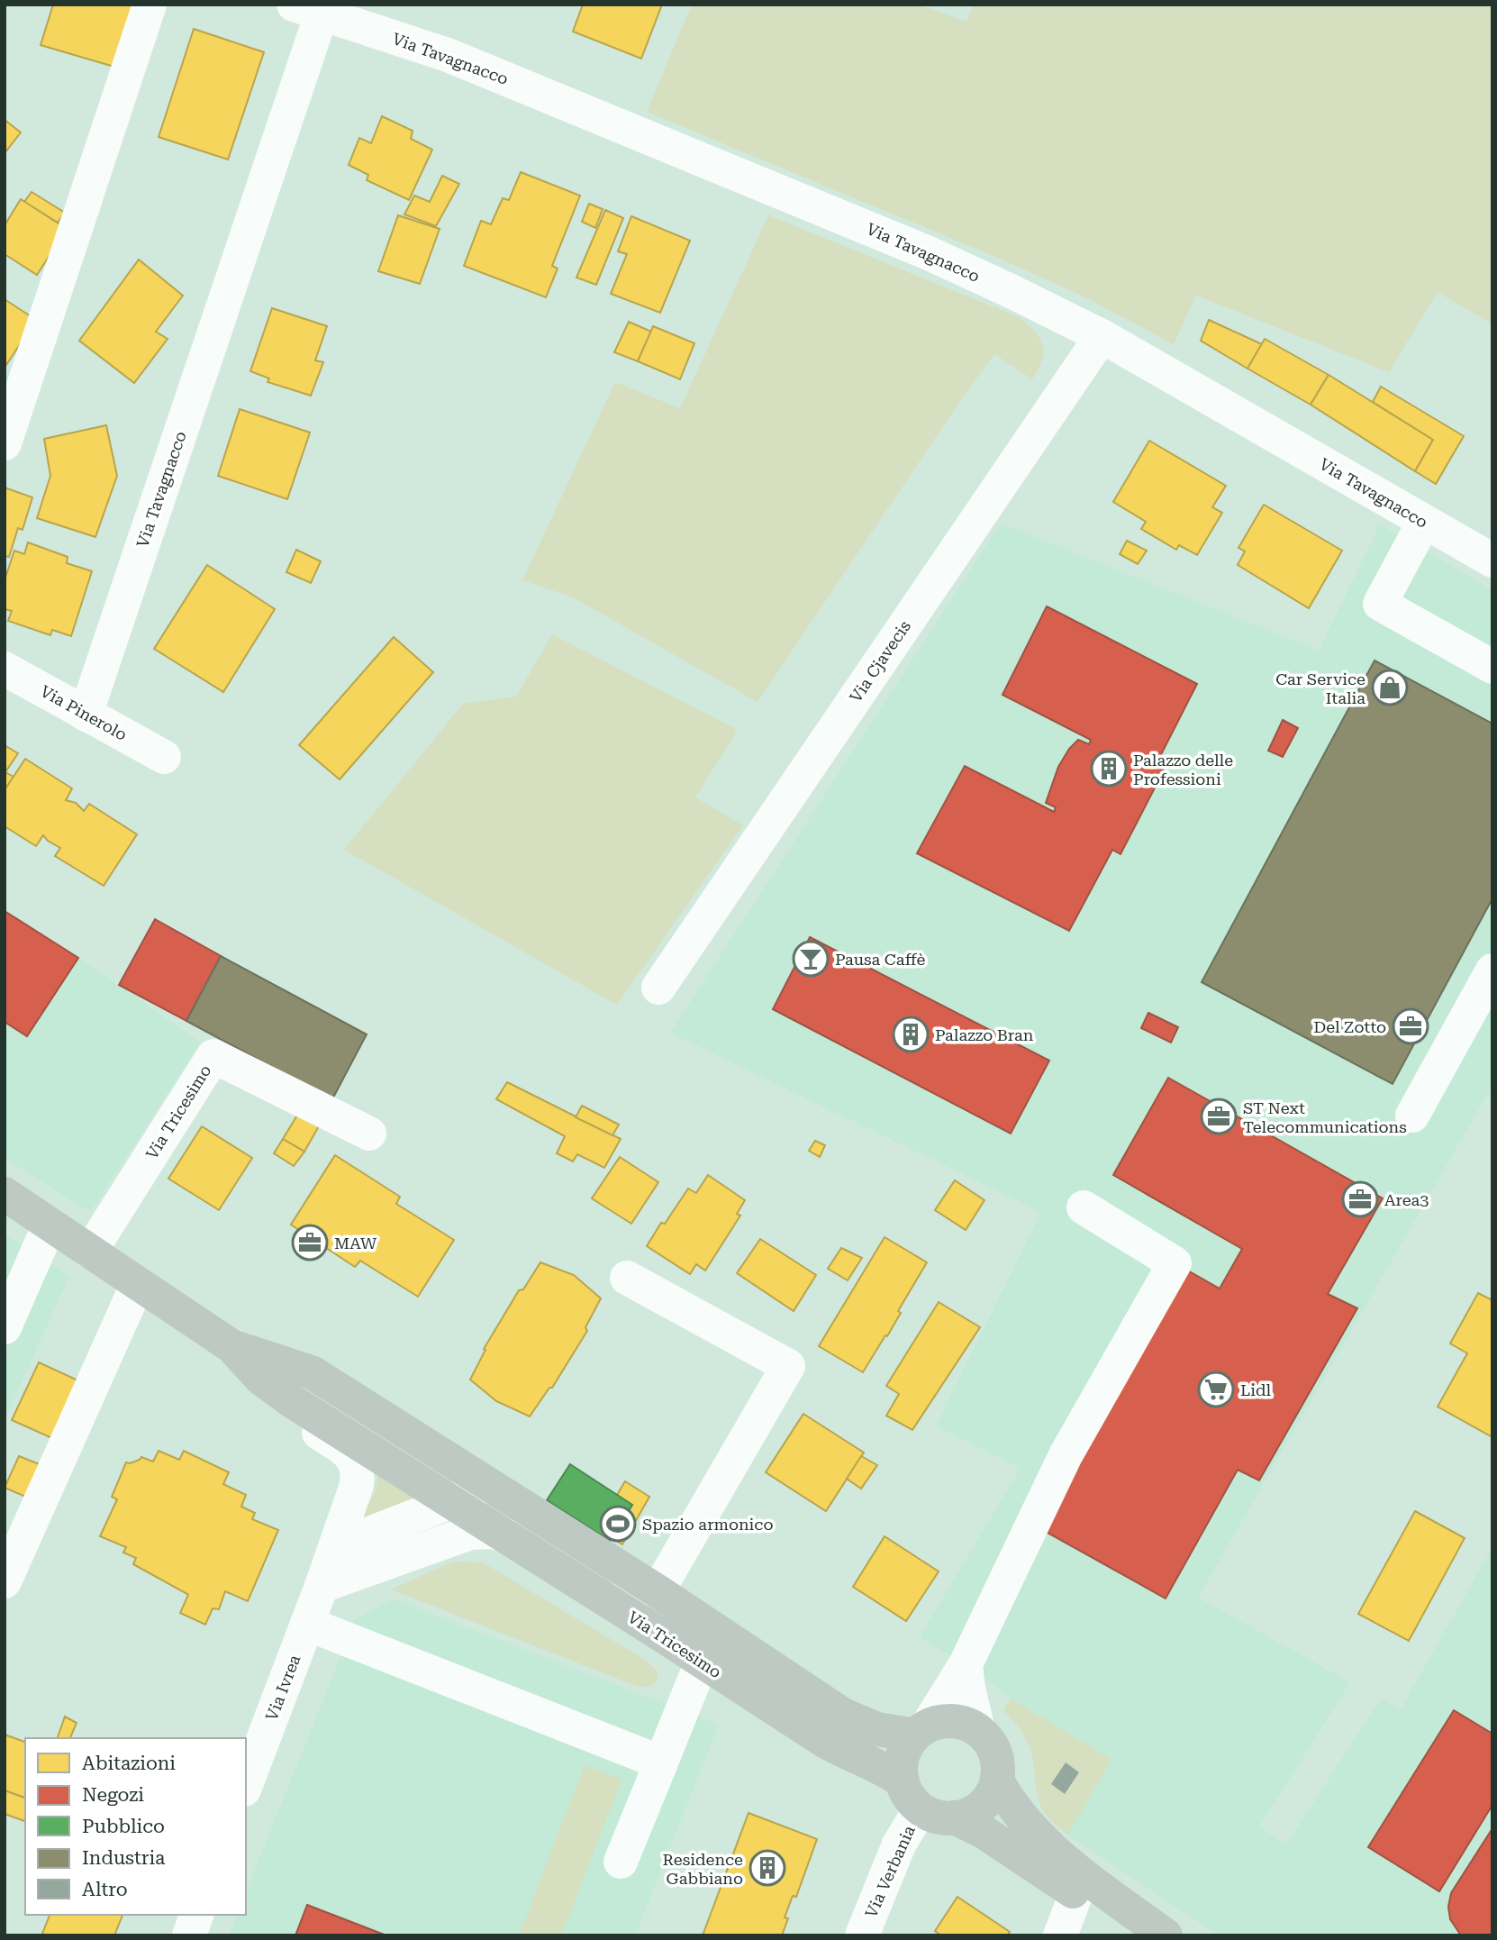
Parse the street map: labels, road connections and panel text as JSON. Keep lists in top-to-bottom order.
{
  "streets": {
    "main road": ["Via Tricesimo"],
    "street": [
      "Via Tavagnacco",
      "Via Cjavecis",
      "Via Pinerolo",
      "Via Ivrea",
      "Via Verbania"
    ]
  },
  "crossings": [
    ["Via Tavagnacco", "Via Cjavecis"],
    ["Via Tavagnacco", "Via Pinerolo"],
    ["Via Tricesimo", "Via Ivrea"],
    ["Via Tricesimo", "Via Verbania"]
  ],
  "places": {
    "shop": ["Car Service Italia"],
    "building": ["Palazzo delle Professioni", "Palazzo Bran", "Residence Gabbiano"],
    "bar": ["Pausa Caffè"],
    "office": [
      "Del Zotto",
      "ST Next Telecommunications",
      "Area3",
      "MAW"
    ],
    "supermarket": ["Lidl"],
    "sports": ["Spazio armonico"]
  },
  "legend": [
    "Abitazioni",
    "Negozi",
    "Pubblico",
    "Industria",
    "Altro"
  ]
}
